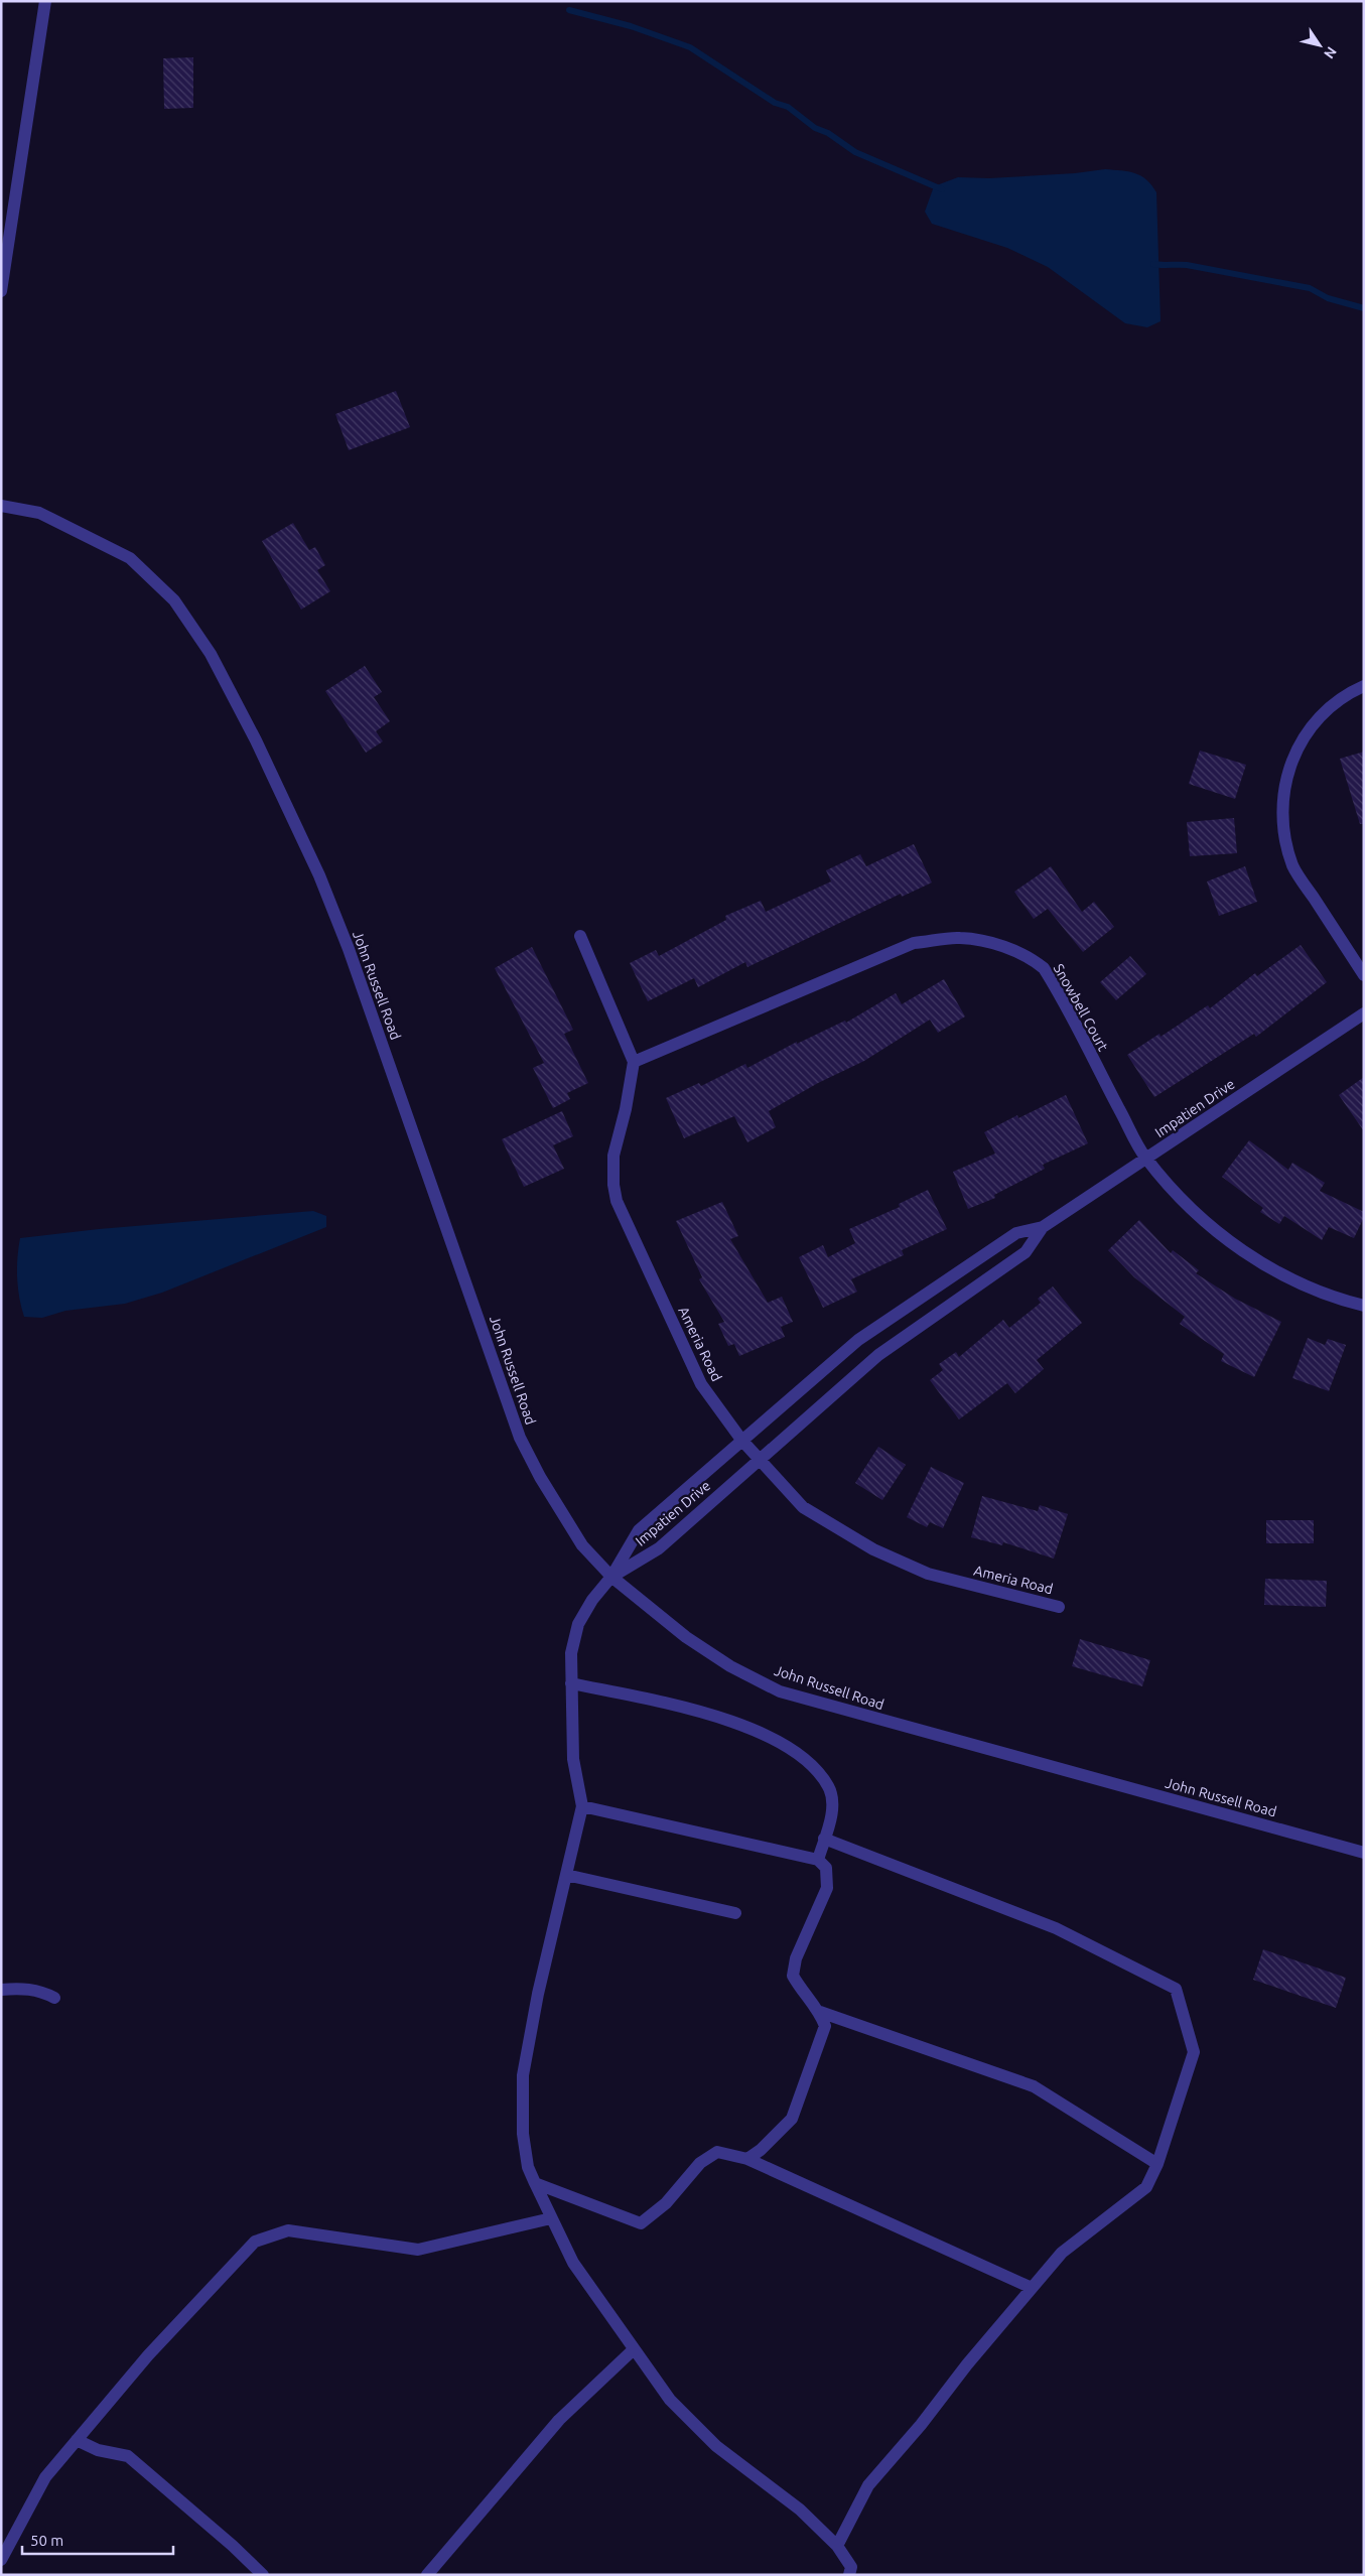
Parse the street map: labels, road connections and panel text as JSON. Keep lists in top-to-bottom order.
{
  "streets": {
    "street": [
      "John Russell Road",
      "Snowbell Court",
      "Impatien Drive",
      "Ameria Road"
    ]
  },
  "crossings": [
    ["John Russell Road", "Impatien Drive"],
    ["Snowbell Court", "Impatien Drive"],
    ["Snowbell Court", "Ameria Road"],
    ["Impatien Drive", "Ameria Road"]
  ],
  "scale_bar": "50 m",
  "north": "bottom right"
}
